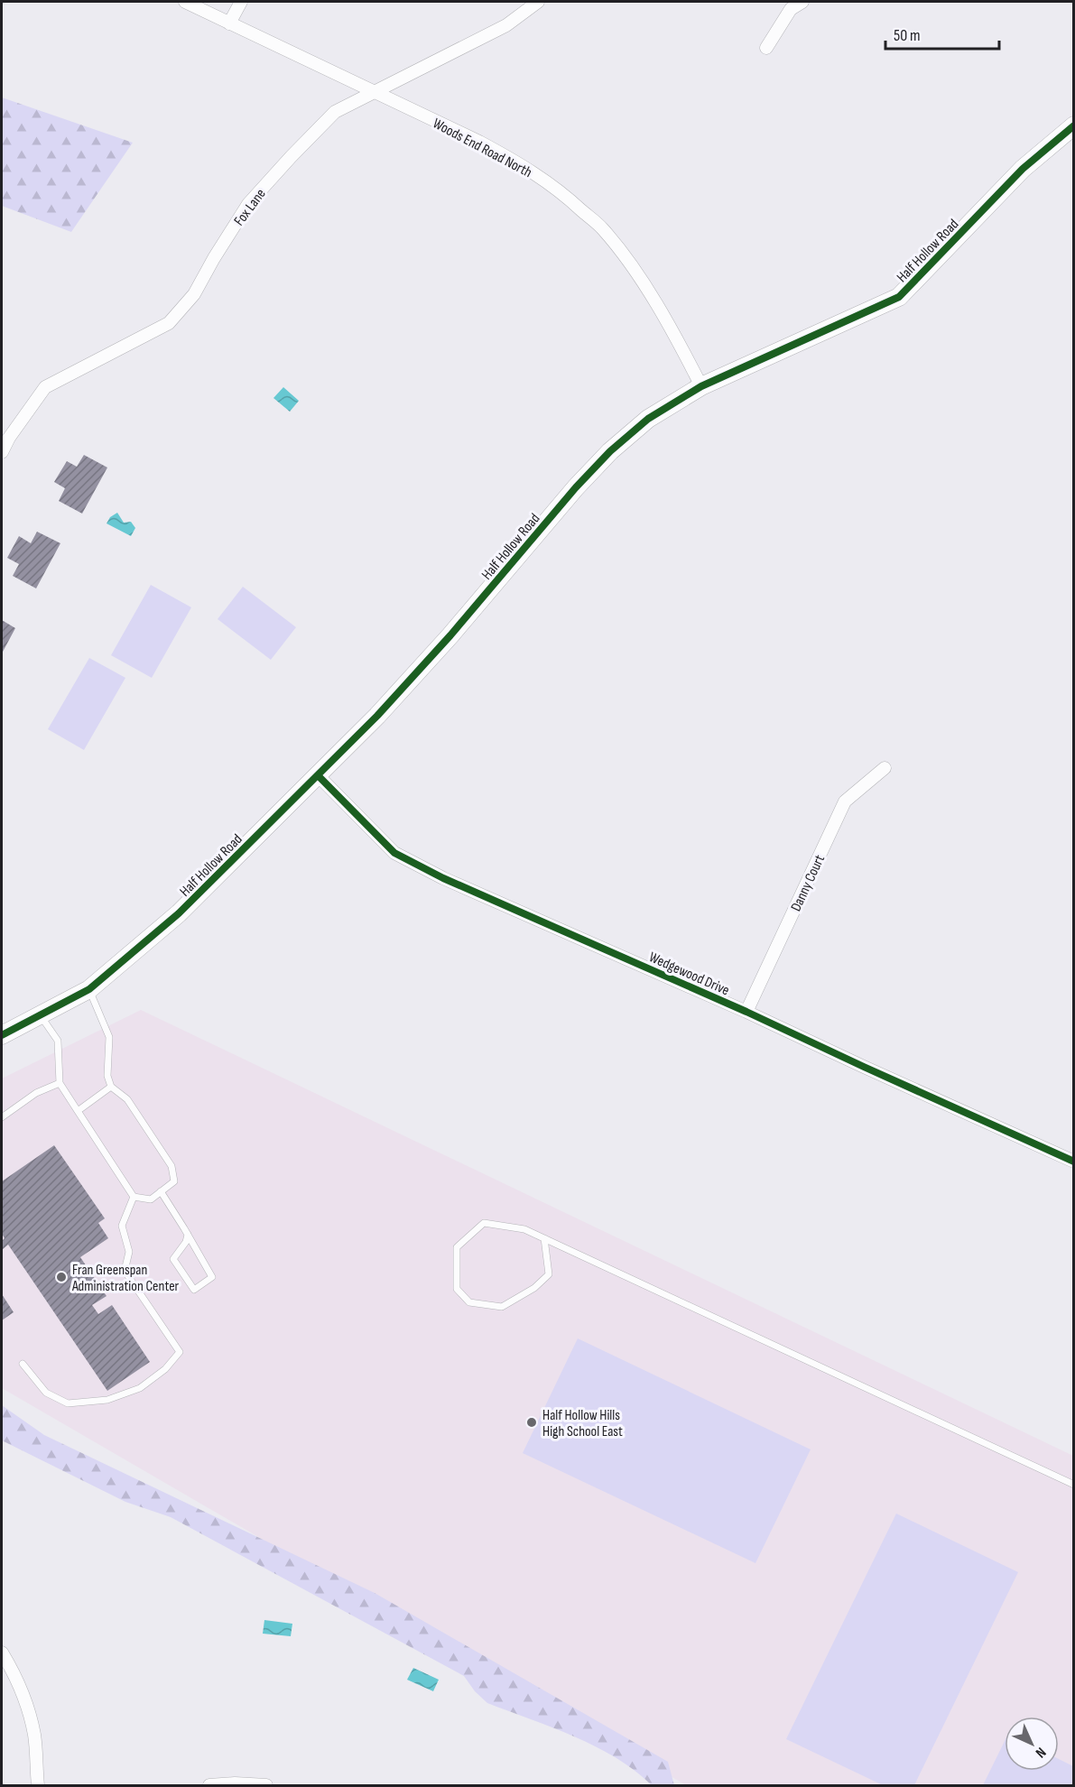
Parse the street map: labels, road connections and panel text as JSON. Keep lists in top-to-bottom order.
{
  "streets": {
    "street": [
      "Woods End Road North",
      "Fox Lane",
      "Half Hollow Road",
      "Danny Court",
      "Wedgewood Drive"
    ]
  },
  "crossings": [
    ["Woods End Road North", "Fox Lane"],
    ["Woods End Road North", "Half Hollow Road"],
    ["Half Hollow Road", "Wedgewood Drive"],
    ["Danny Court", "Wedgewood Drive"]
  ],
  "places": ["Fran Greenspan Administration Center", "Half Hollow Hills High School East"],
  "scale_bar": "50 m",
  "north": "bottom right"
}
